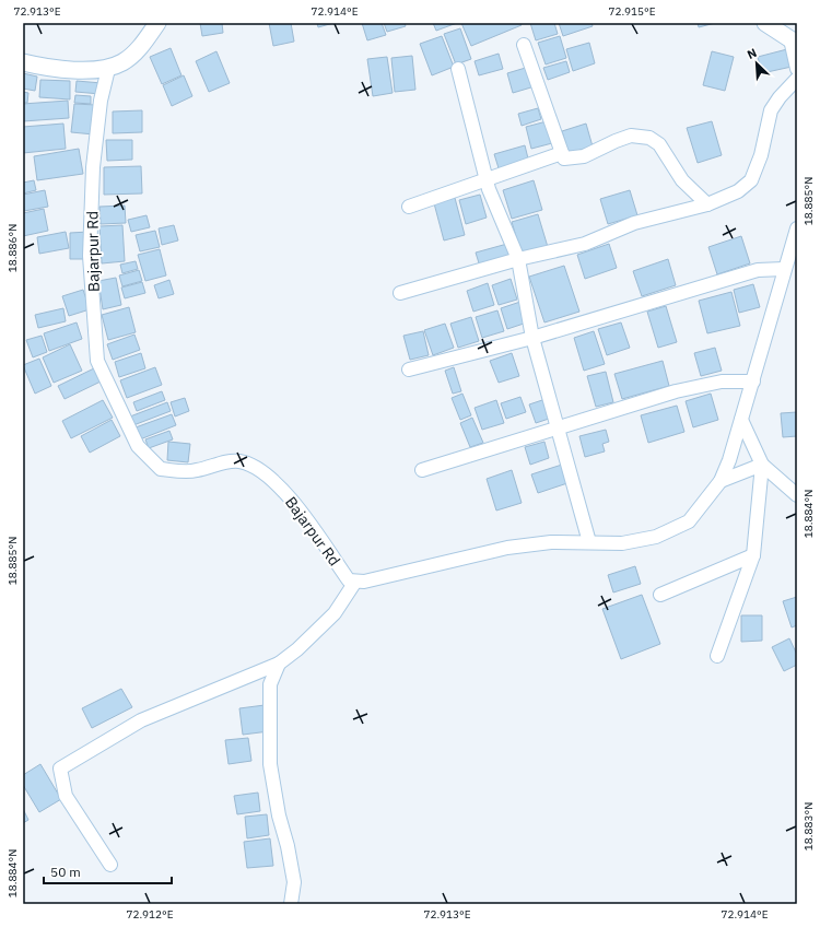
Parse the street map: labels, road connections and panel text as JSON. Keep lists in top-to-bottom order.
{
  "streets": {
    "street": ["Bajarpur Rd"]
  },
  "scale_bar": "50 m",
  "north": "top left",
  "coordinates": [
    "72.913°E",
    "72.914°E",
    "72.915°E",
    "18.885°N",
    "18.886°N",
    "18.884°N",
    "18.883°N",
    "72.912°E"
  ]
}
